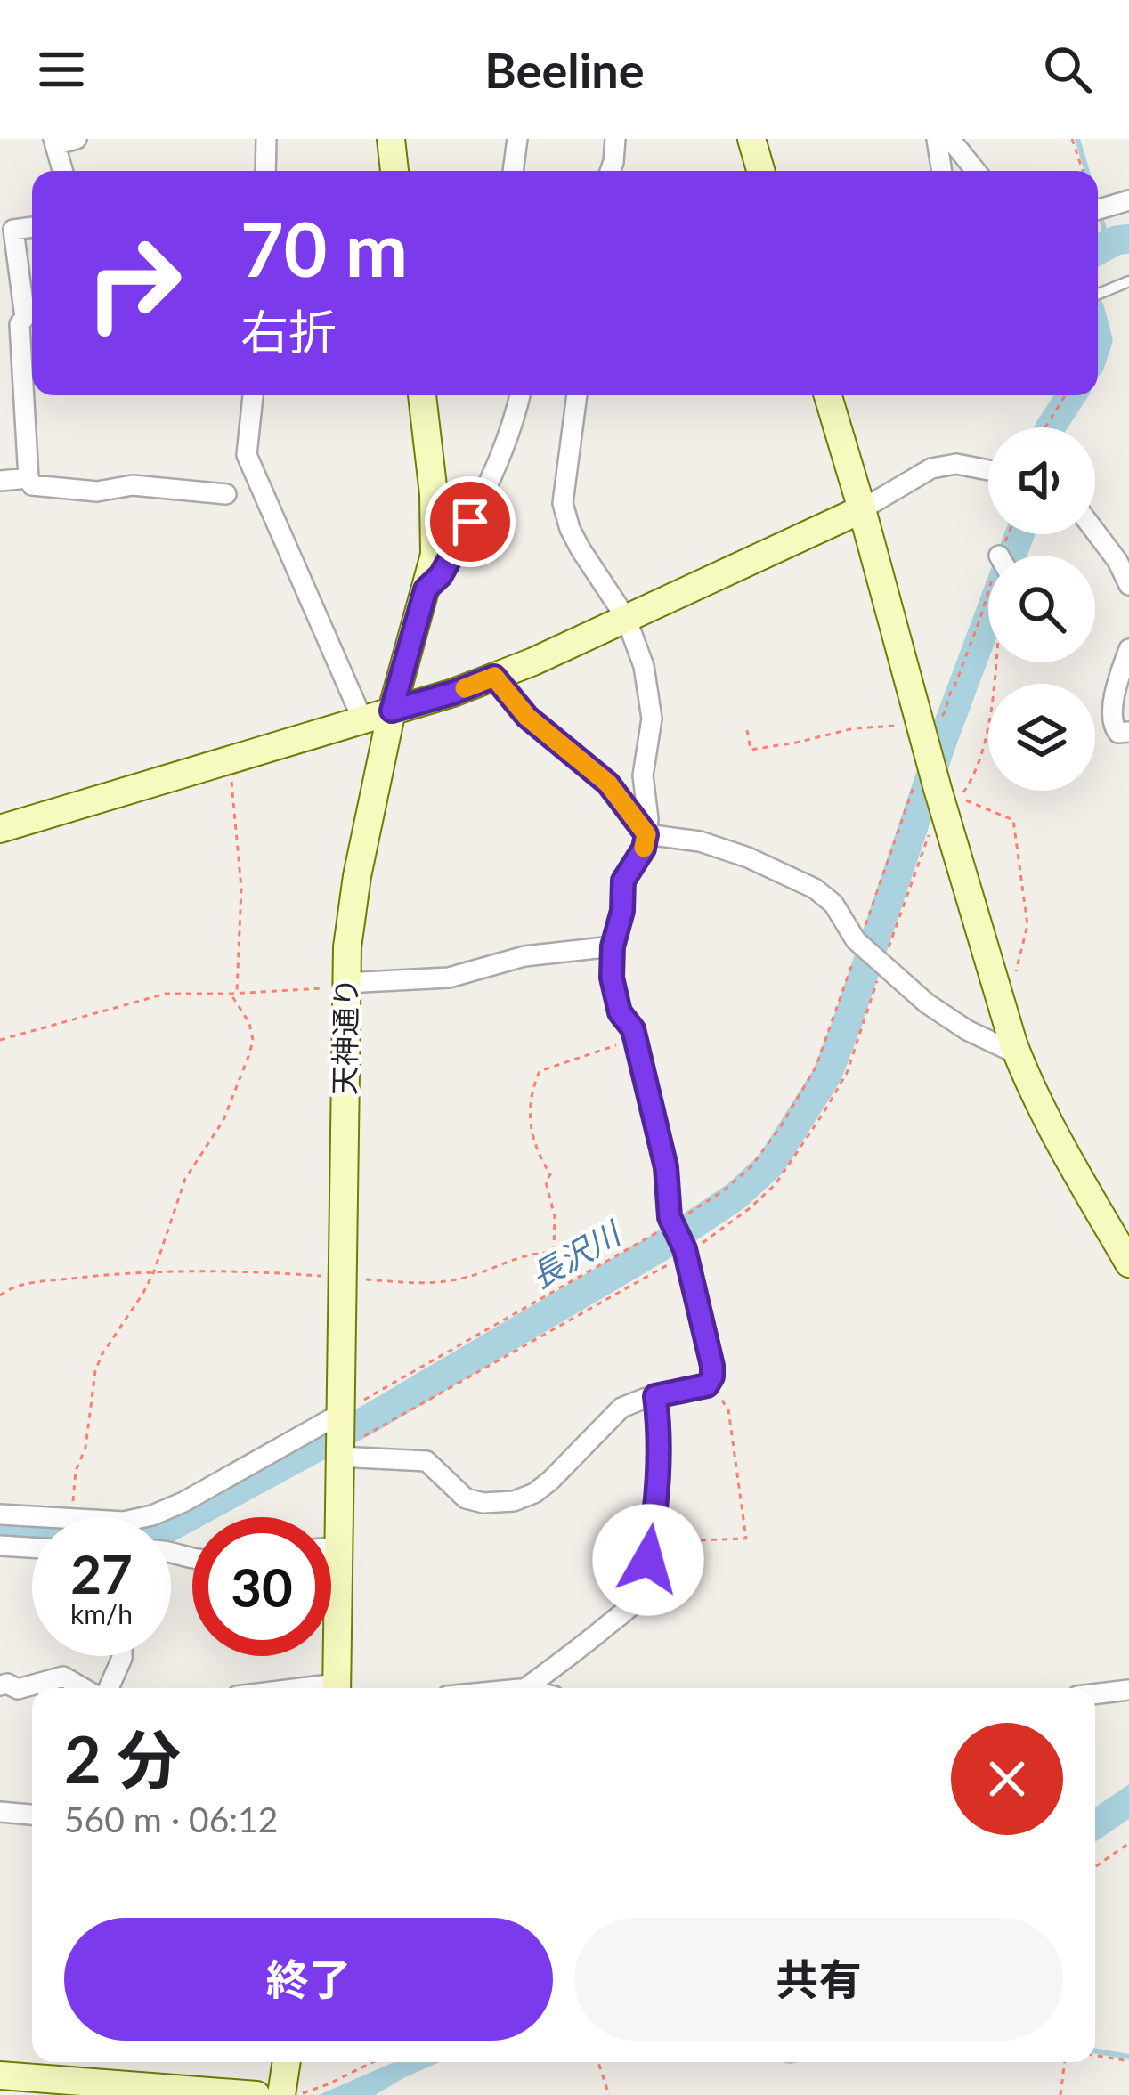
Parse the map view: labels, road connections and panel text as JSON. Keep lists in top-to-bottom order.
{
  "streets": {
    "street": ["天神通り"]
  },
  "water": ["長沢川"],
  "page": {
    "header": "Beeline",
    "turn": ["70 m", "右折"],
    "speed": "27 km/h",
    "limit": "30",
    "heading": ["2 分", "560 m · 06:12"],
    "buttons": ["終了", "共有"]
  }
}
